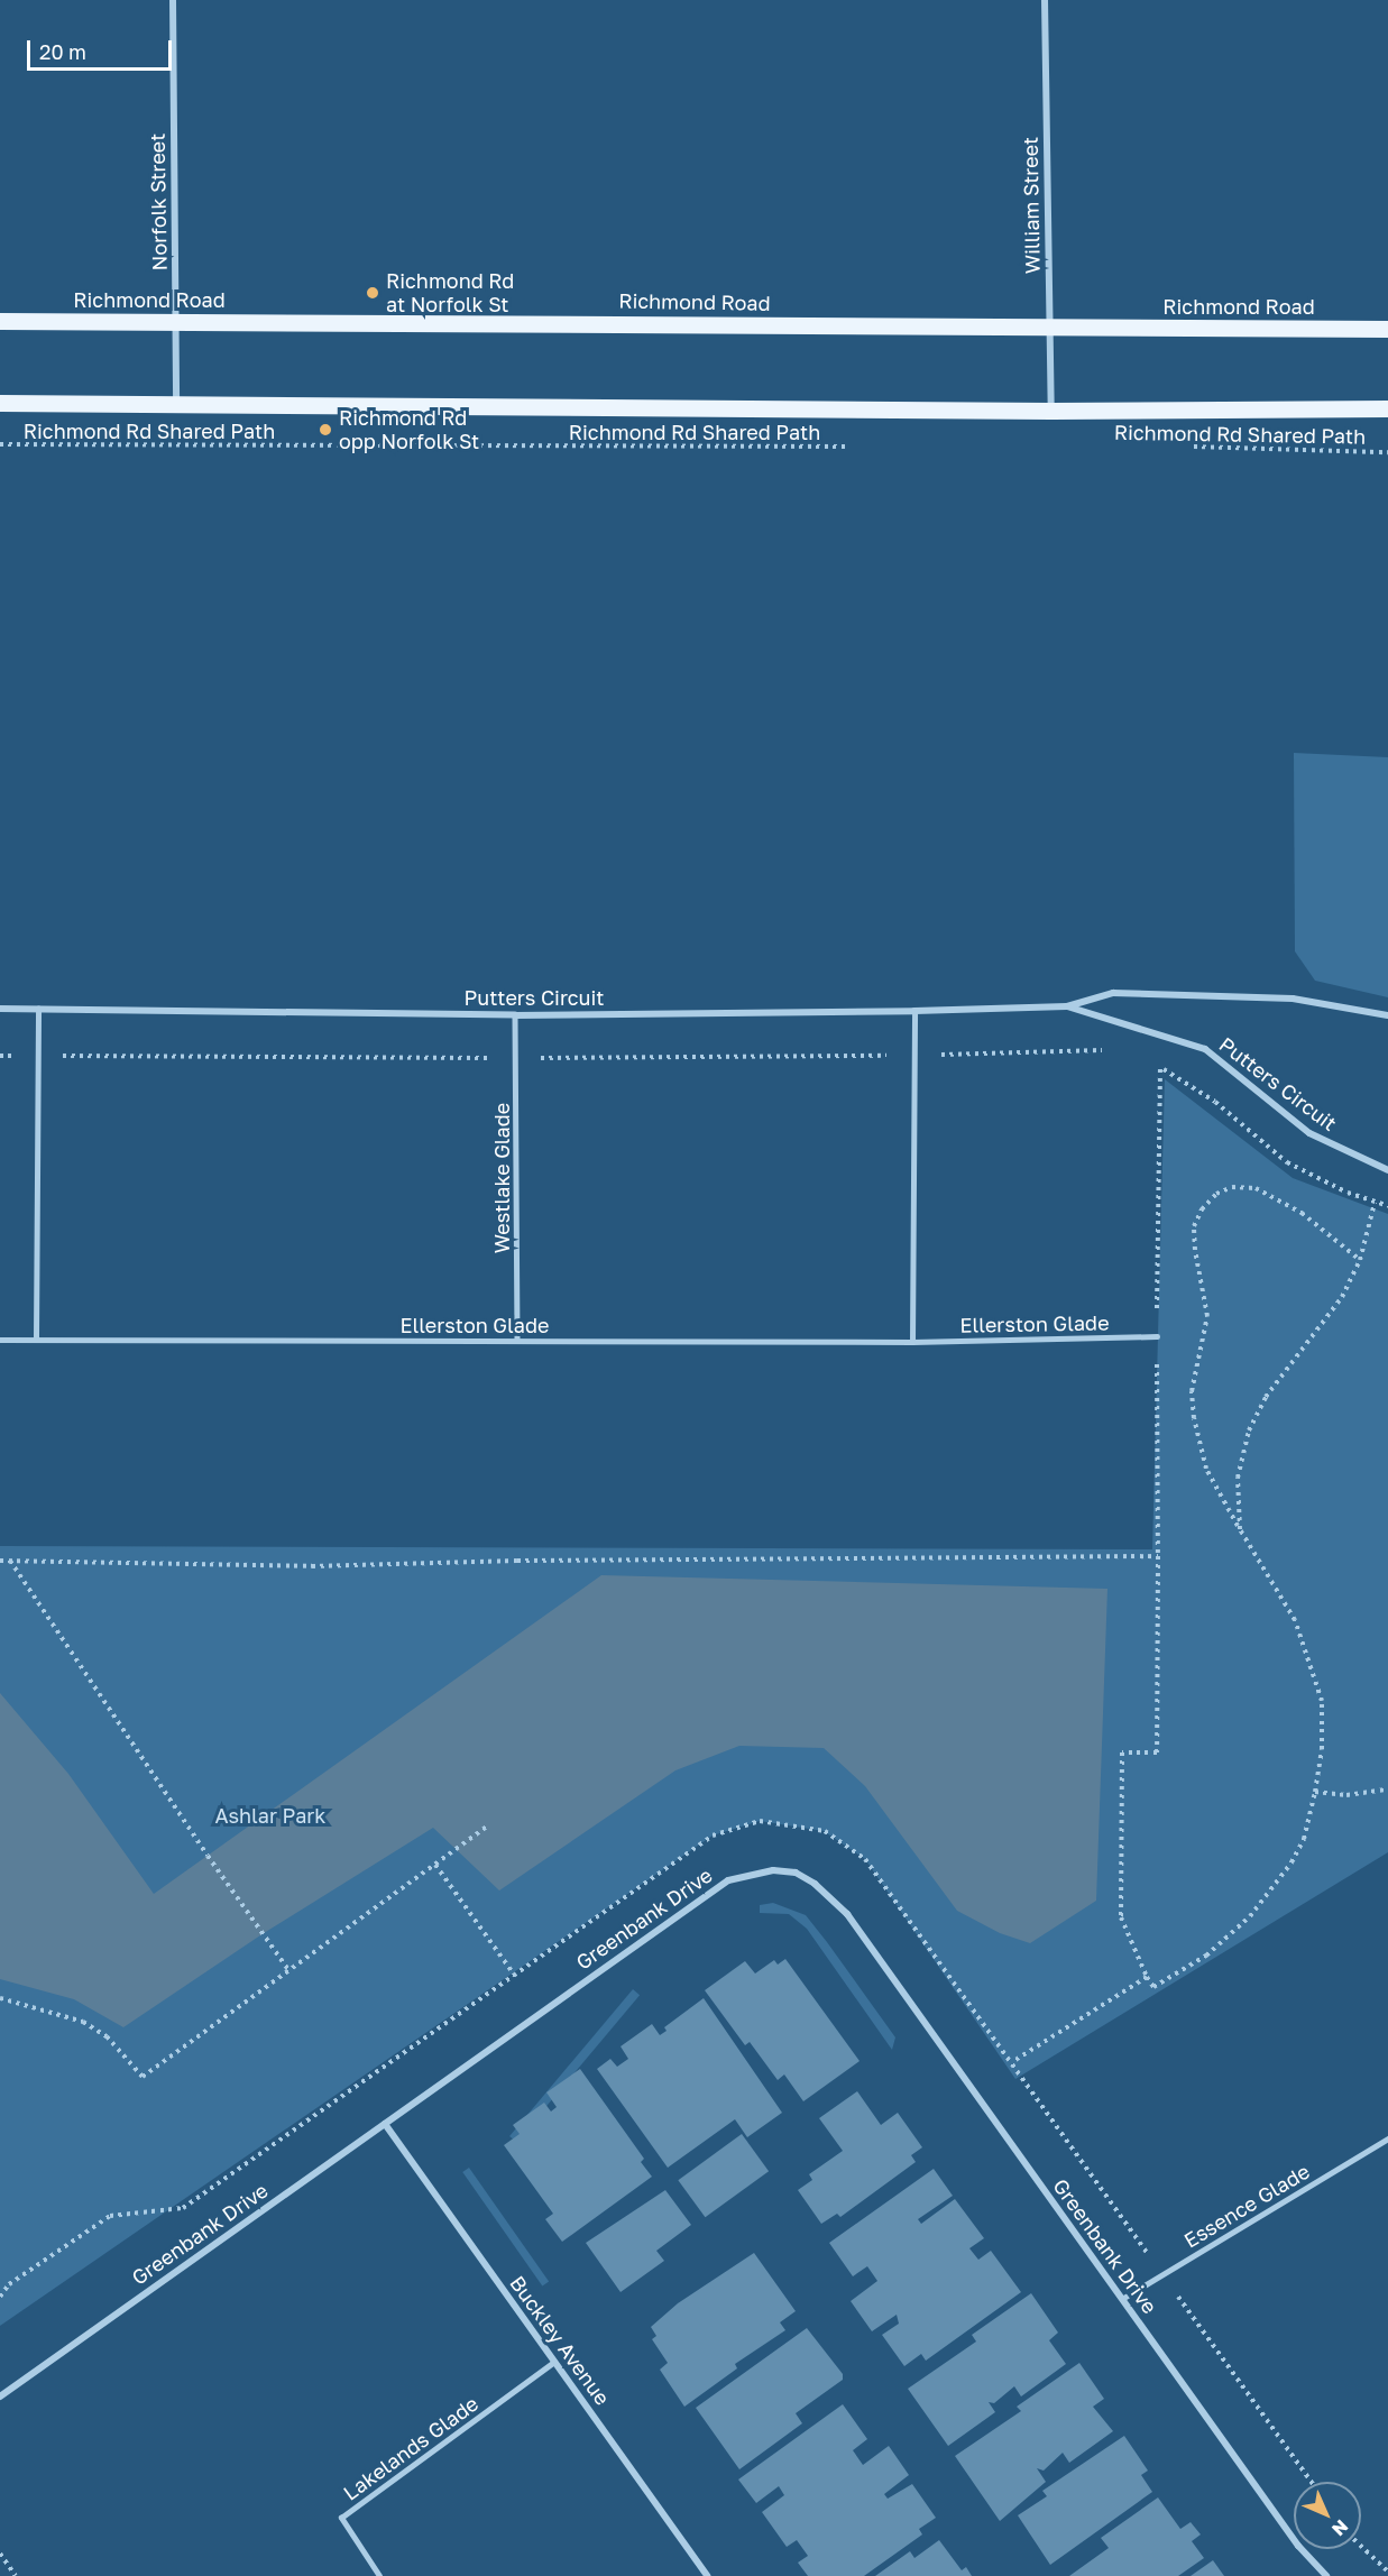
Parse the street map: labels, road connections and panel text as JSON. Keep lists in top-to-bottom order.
{
  "streets": {
    "main road": ["Richmond Road"],
    "street": [
      "Norfolk Street",
      "William Street",
      "Putters Circuit",
      "Greenbank Drive",
      "Buckley Avenue"
    ],
    "lane": [
      "Westlake Glade",
      "Ellerston Glade",
      "Essence Glade",
      "Lakelands Glade"
    ],
    "path": ["Richmond Rd Shared Path"]
  },
  "crossings": [
    ["Norfolk Street", "Richmond Road"],
    ["William Street", "Richmond Road"],
    ["Putters Circuit", "Westlake Glade"],
    ["Westlake Glade", "Ellerston Glade"],
    ["Greenbank Drive", "Essence Glade"],
    ["Greenbank Drive", "Buckley Avenue"],
    ["Buckley Avenue", "Lakelands Glade"]
  ],
  "parks": ["Ashlar Park"],
  "places": ["Richmond Rd at Norfolk St", "Richmond Rd opp Norfolk St"],
  "scale_bar": "20 m",
  "north": "bottom right"
}
